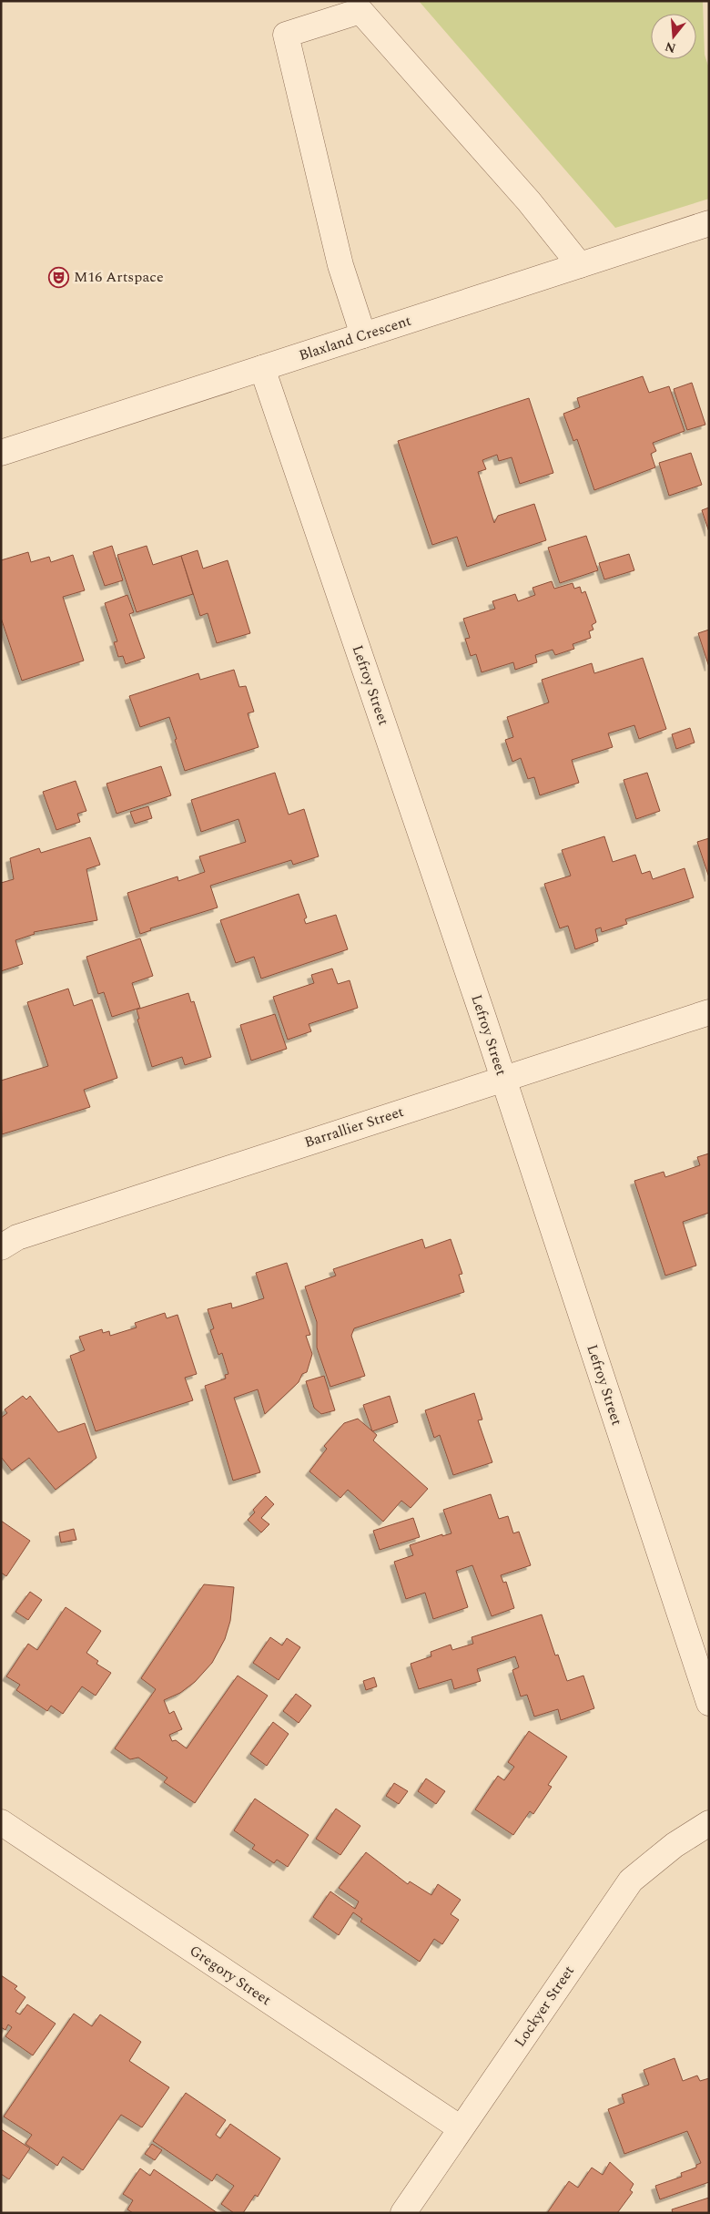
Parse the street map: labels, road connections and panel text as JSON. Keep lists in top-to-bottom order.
{
  "streets": {
    "street": [
      "Blaxland Crescent",
      "Lefroy Street",
      "Barrallier Street",
      "Gregory Street",
      "Lockyer Street"
    ]
  },
  "crossings": [
    ["Blaxland Crescent", "Lefroy Street"],
    ["Lefroy Street", "Barrallier Street"],
    ["Gregory Street", "Lockyer Street"]
  ],
  "places": {
    "theatre": ["M16 Artspace"]
  },
  "north": "bottom"
}
